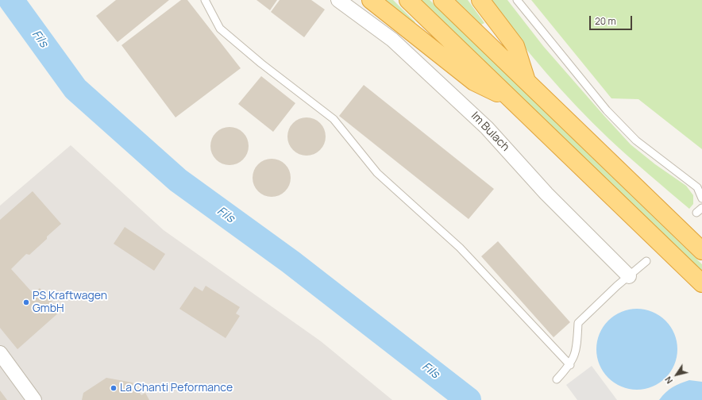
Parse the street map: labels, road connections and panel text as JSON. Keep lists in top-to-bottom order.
{
  "streets": {
    "street": ["Im Bulach"]
  },
  "water": ["Fils"],
  "places": ["PS Kraftwagen GmbH", "La Chanti Peformance"],
  "scale_bar": "20 m",
  "north": "bottom left"
}
